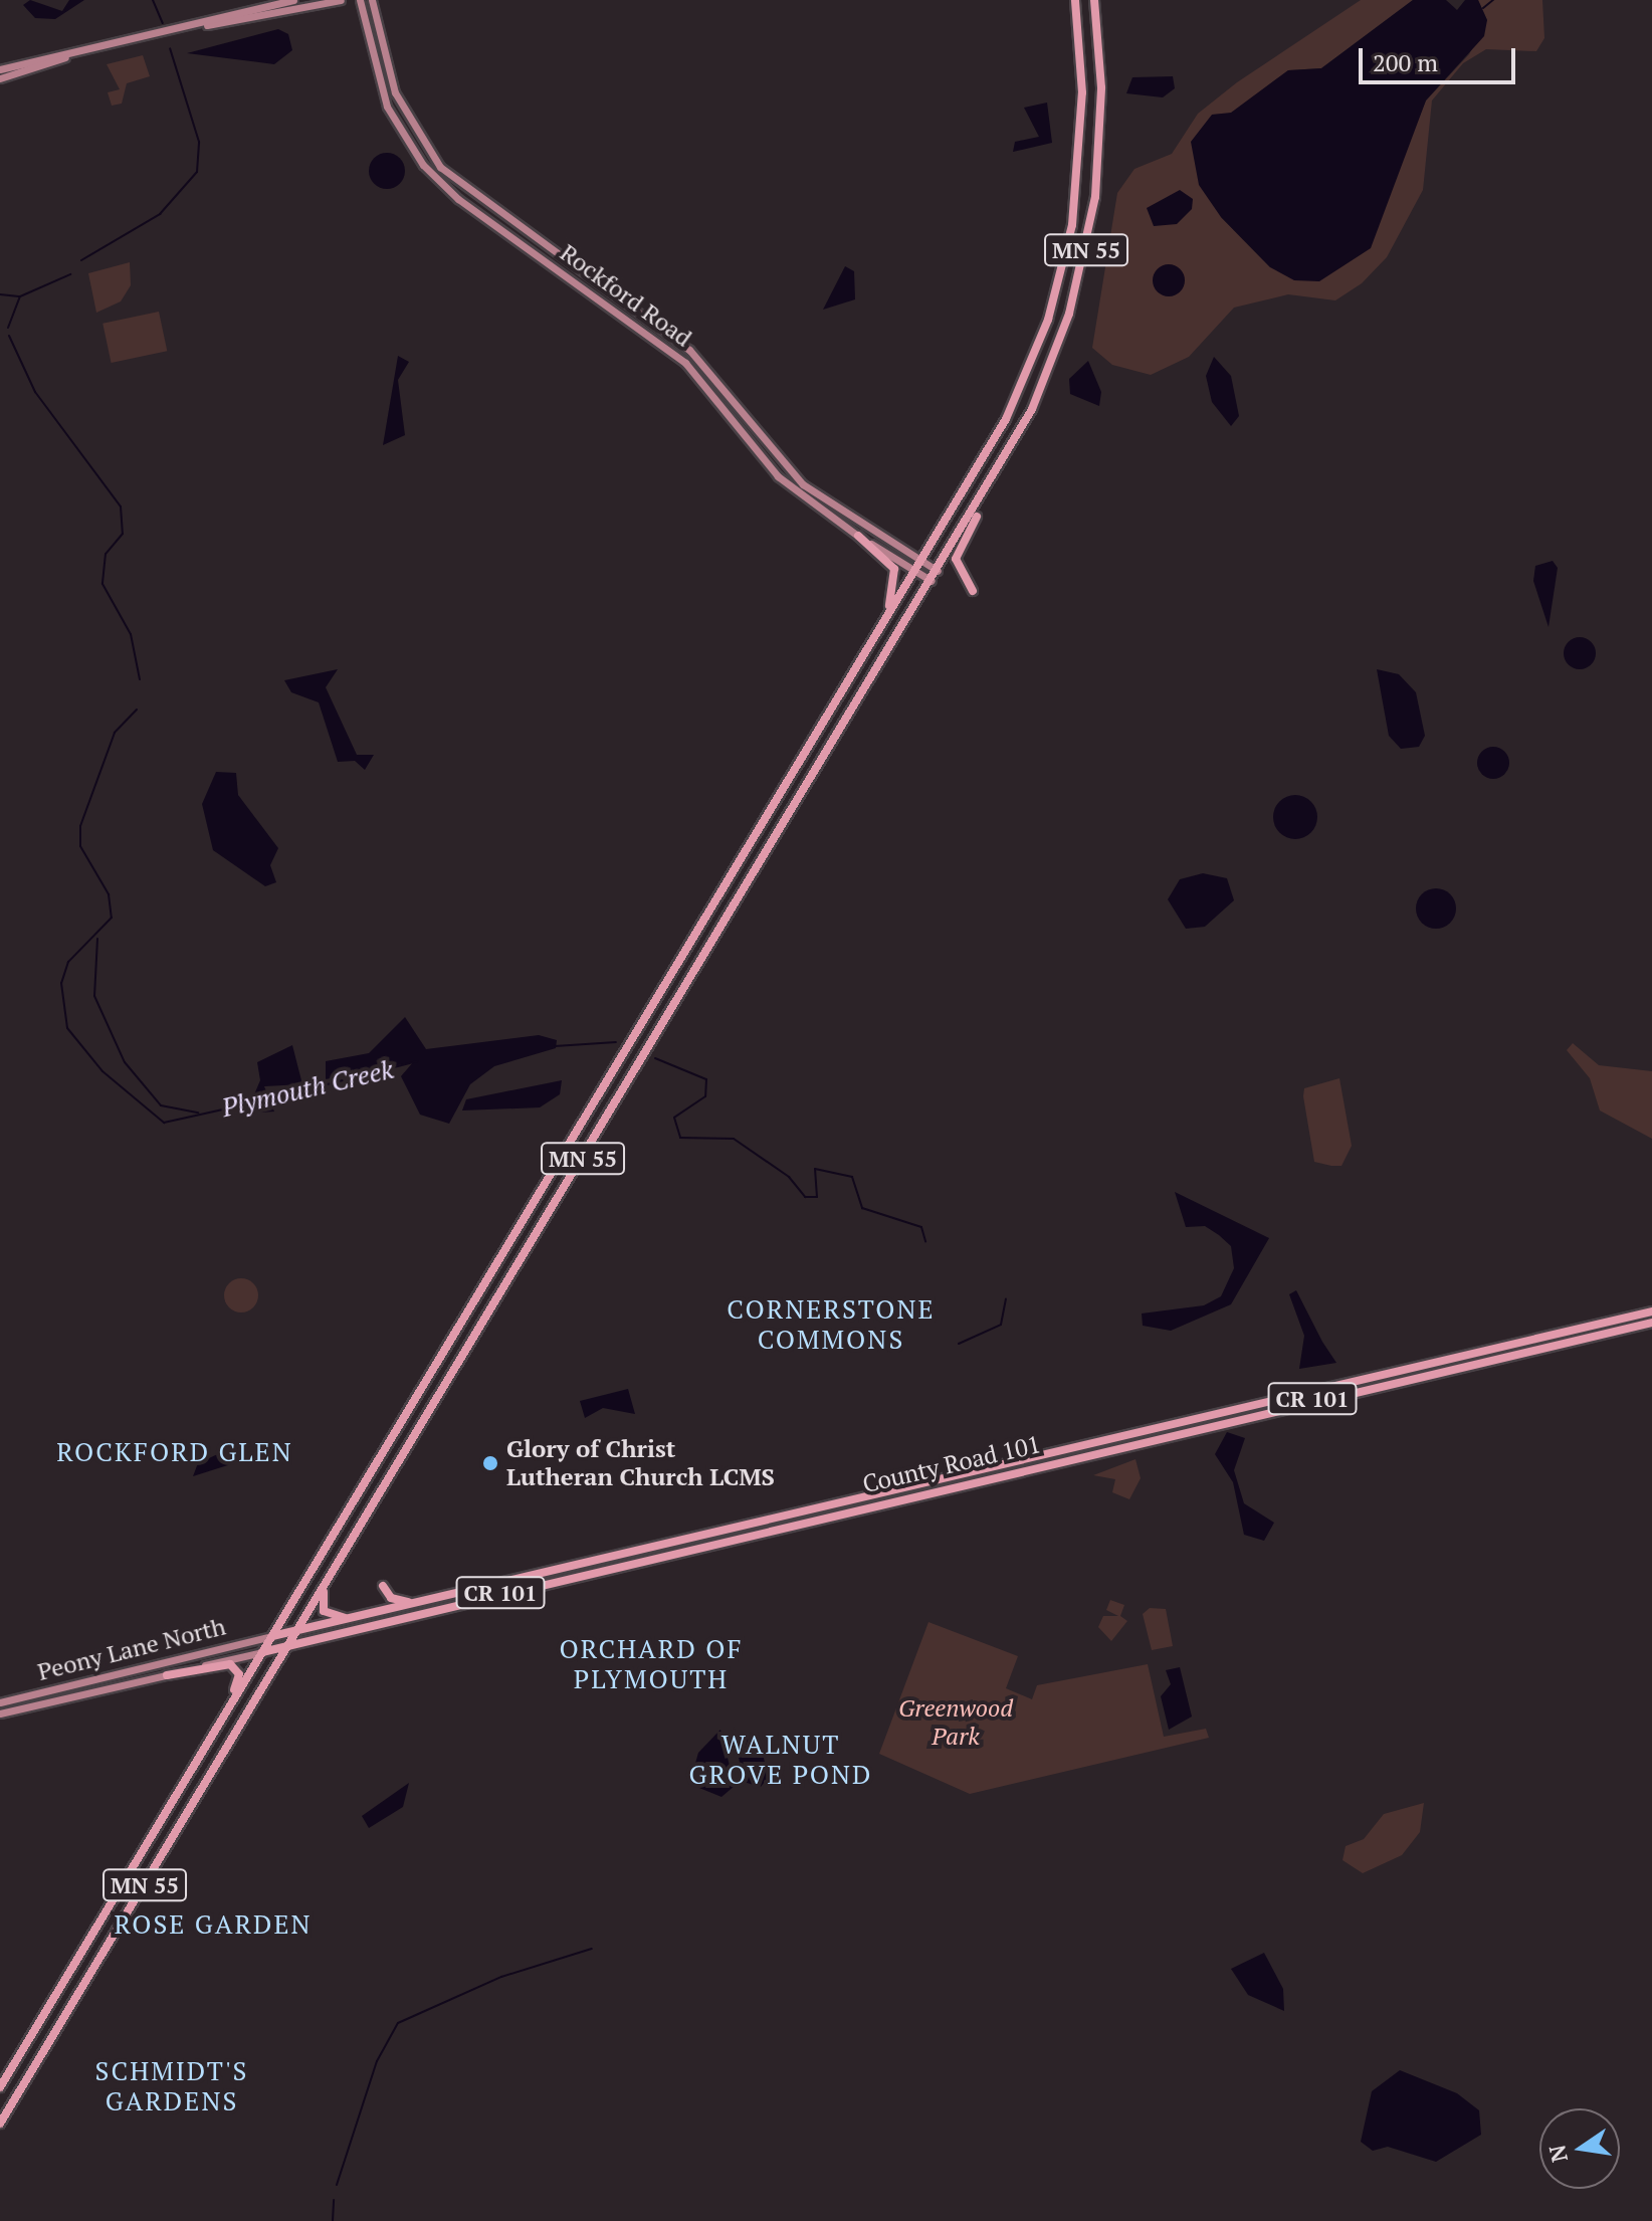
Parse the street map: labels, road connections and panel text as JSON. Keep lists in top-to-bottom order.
{
  "streets": {
    "main road": [
      "MN 55",
      "Rockford Road",
      "CR 101",
      "County Road 101",
      "Peony Lane North"
    ]
  },
  "crossings": [
    ["MN 55", "Rockford Road"],
    ["MN 55", "County Road 101"],
    ["MN 55", "Peony Lane North"],
    ["County Road 101", "Peony Lane North"]
  ],
  "districts": [
    "CORNERSTONE COMMONS",
    "ROCKFORD GLEN",
    "ORCHARD OF PLYMOUTH",
    "WALNUT GROVE POND",
    "ROSE GARDEN",
    "SCHMIDT'S GARDENS"
  ],
  "water": ["Plymouth Creek"],
  "parks": ["Greenwood Park"],
  "places": ["Glory of Christ Lutheran Church LCMS"],
  "scale_bar": "200 m",
  "north": "left"
}
